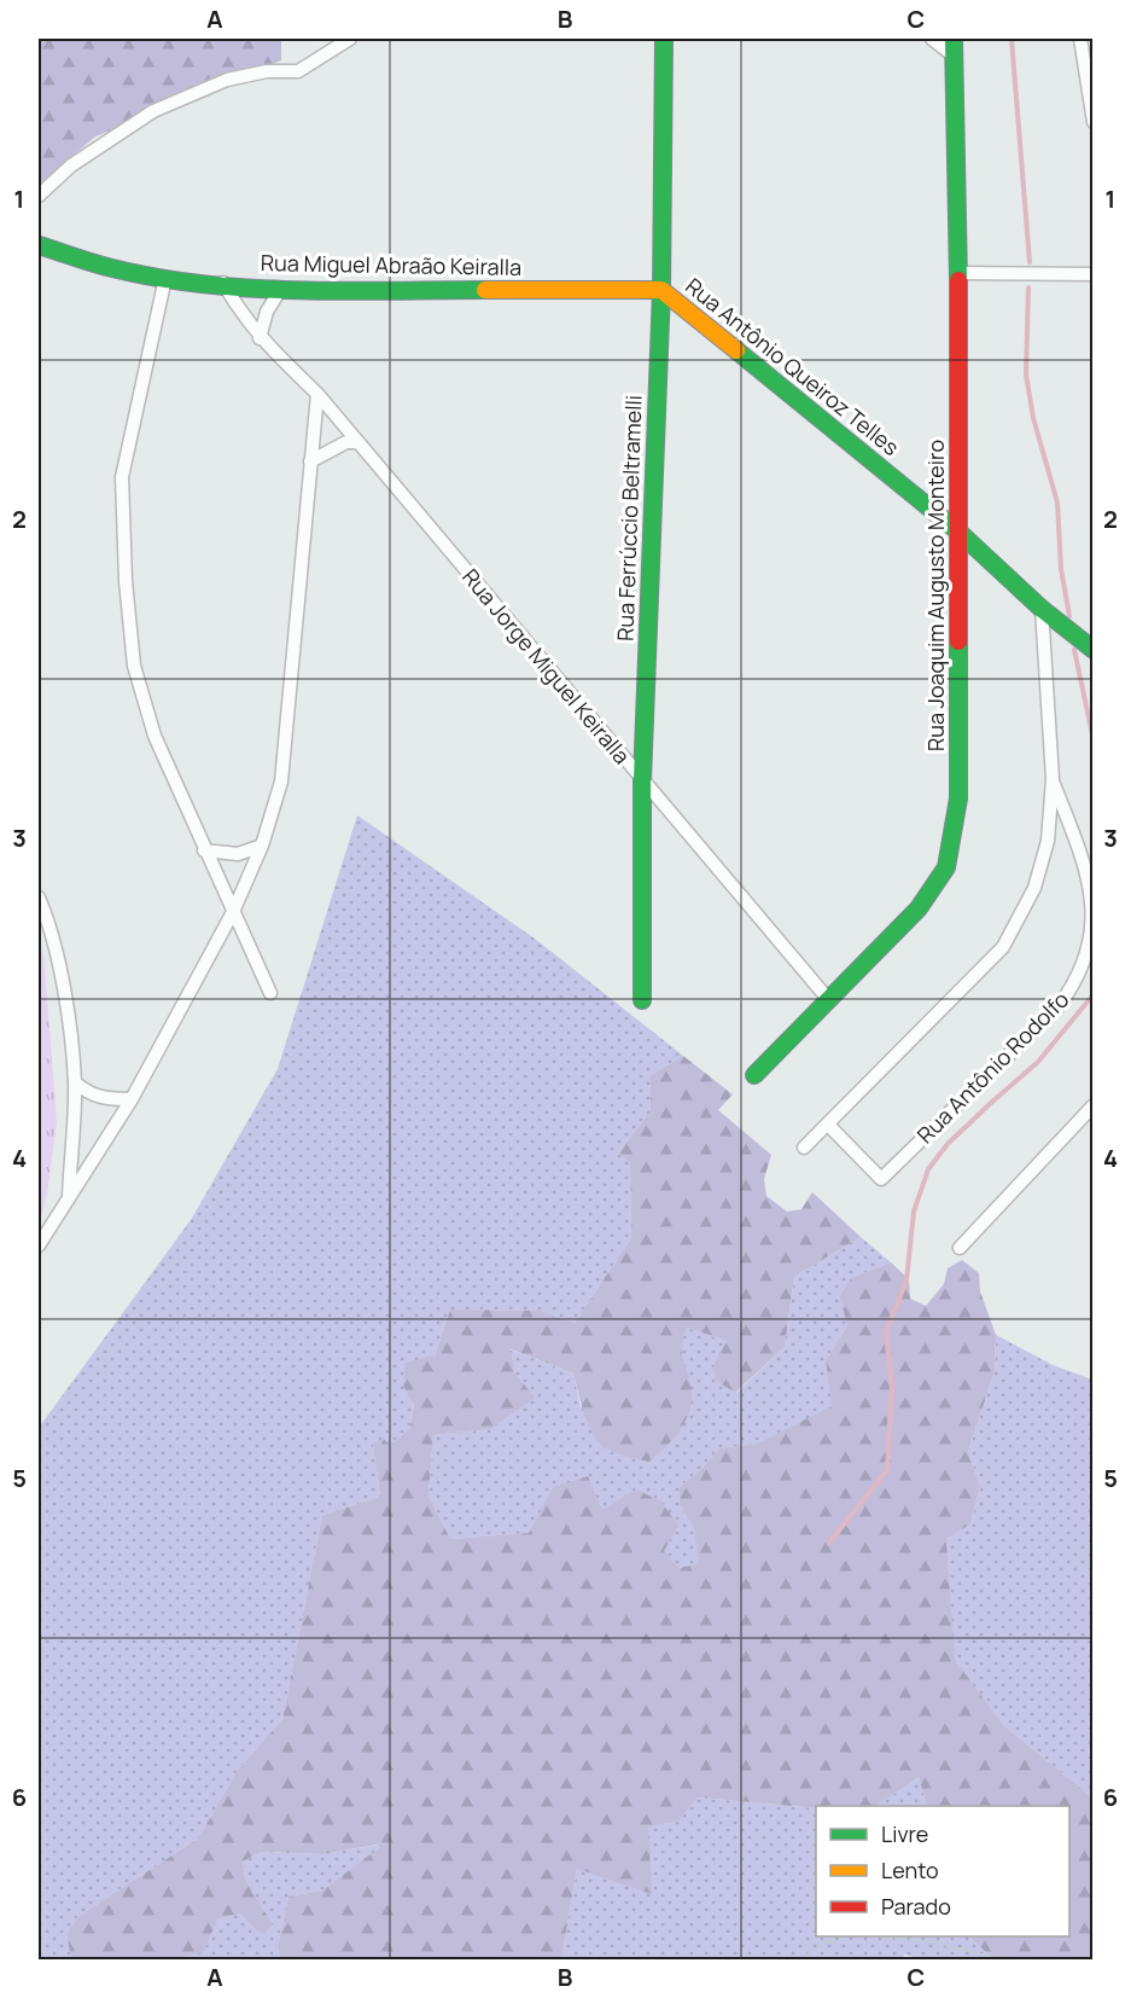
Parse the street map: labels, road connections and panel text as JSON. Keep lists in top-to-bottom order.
{
  "streets": {
    "street": [
      "Rua Miguel Abraão Keiralla",
      "Rua Antônio Queiroz Telles",
      "Rua Ferrúccio Beltramelli",
      "Rua Joaquim Augusto Monteiro",
      "Rua Jorge Miguel Keiralla",
      "Rua Antônio Rodolfo"
    ]
  },
  "crossings": [
    ["Rua Miguel Abraão Keiralla", "Rua Antônio Queiroz Telles"],
    ["Rua Miguel Abraão Keiralla", "Rua Ferrúccio Beltramelli"],
    ["Rua Miguel Abraão Keiralla", "Rua Jorge Miguel Keiralla"],
    ["Rua Antônio Queiroz Telles", "Rua Ferrúccio Beltramelli"],
    ["Rua Antônio Queiroz Telles", "Rua Joaquim Augusto Monteiro"],
    ["Rua Ferrúccio Beltramelli", "Rua Jorge Miguel Keiralla"],
    ["Rua Joaquim Augusto Monteiro", "Rua Jorge Miguel Keiralla"]
  ],
  "legend": ["Livre", "Lento", "Parado"],
  "grid": {
    "columns": ["A", "B", "C"],
    "rows": [
      "1",
      "2",
      "3",
      "4",
      "5",
      "6"
    ]
  }
}
